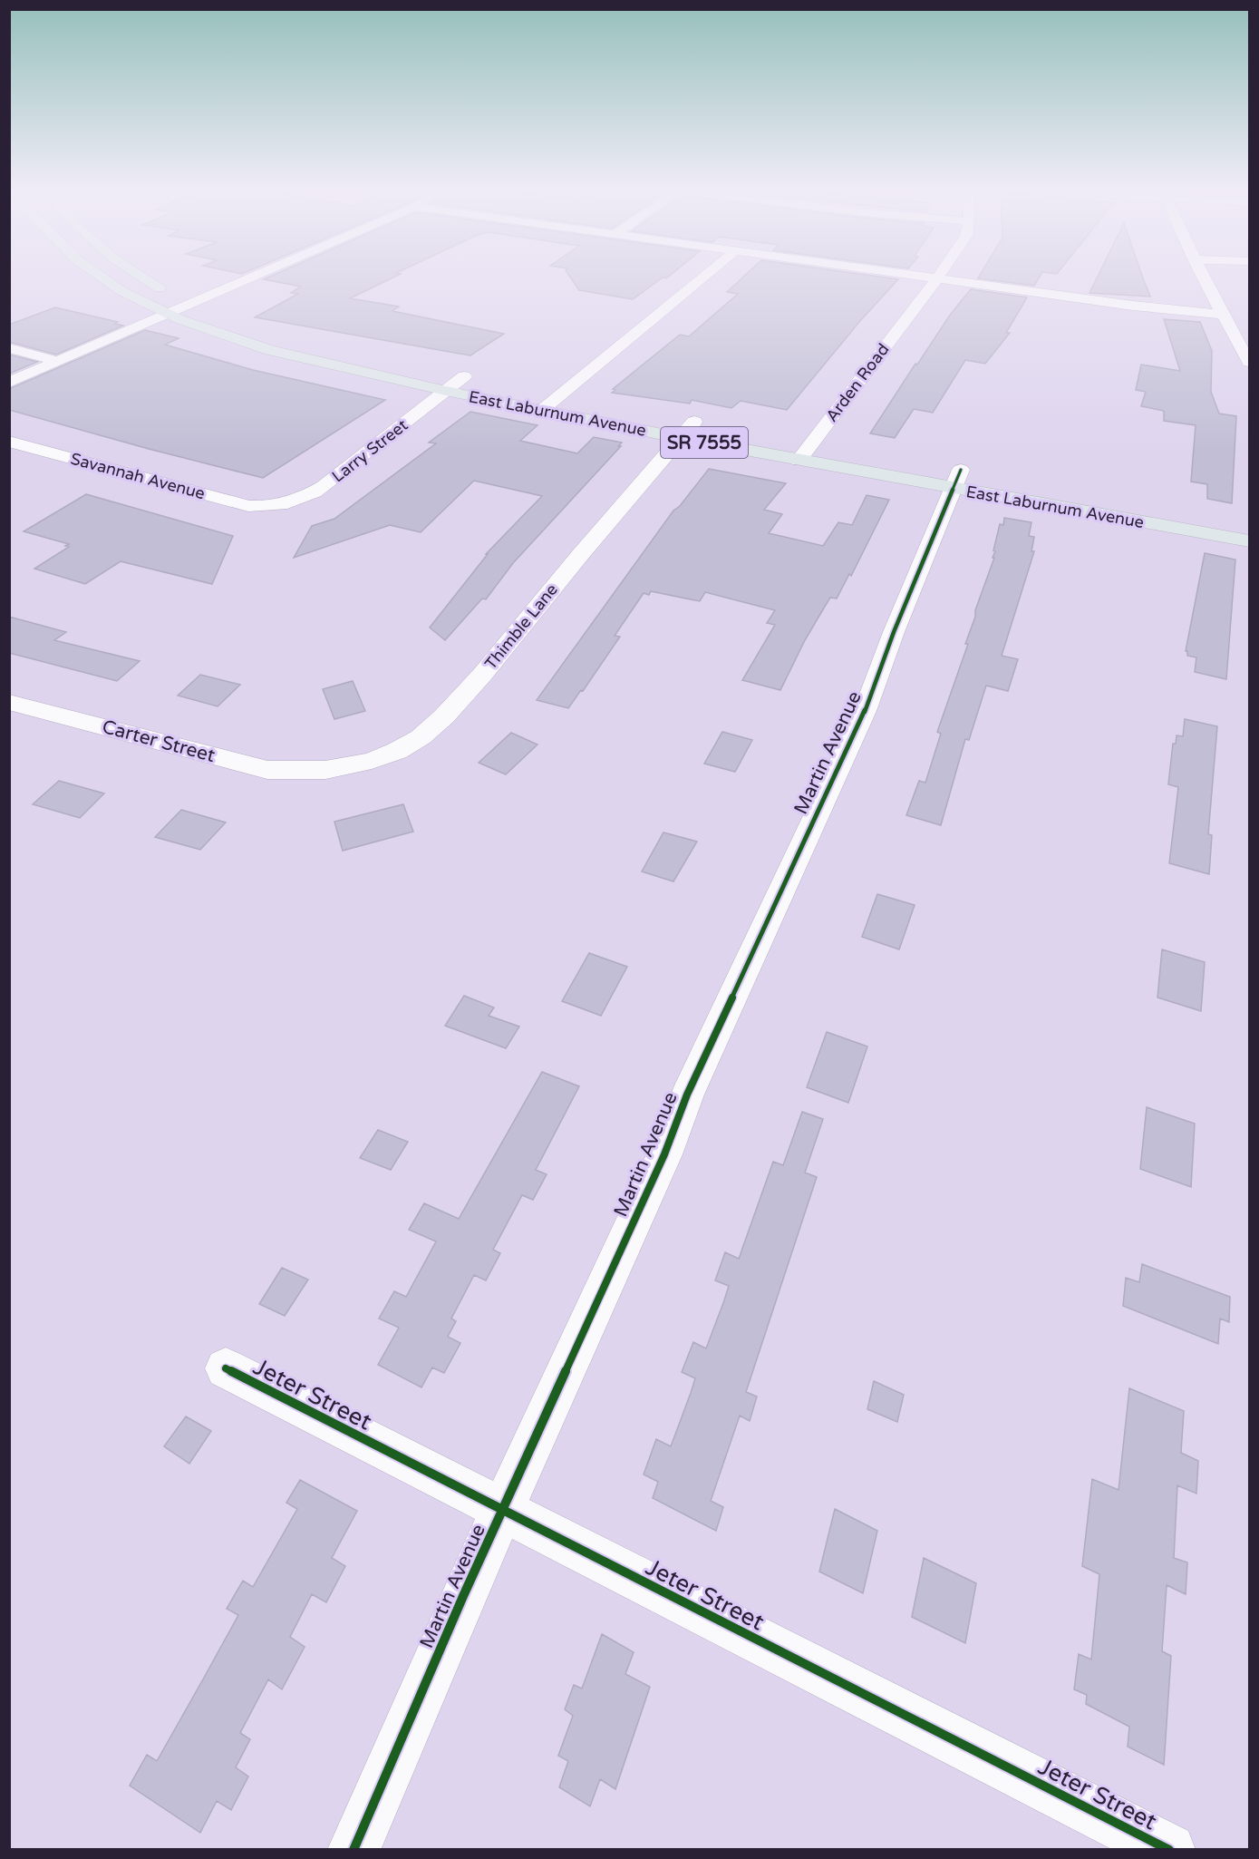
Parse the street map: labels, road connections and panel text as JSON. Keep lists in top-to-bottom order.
{
  "streets": {
    "main road": ["East Laburnum Avenue", "SR 7555"],
    "street": [
      "Arden Road",
      "Larry Street",
      "Savannah Avenue",
      "Thimble Lane",
      "Carter Street",
      "Martin Avenue",
      "Jeter Street"
    ]
  },
  "crossings": [
    ["Arden Road", "East Laburnum Avenue"],
    ["East Laburnum Avenue", "Larry Street"],
    ["East Laburnum Avenue", "Thimble Lane"],
    ["East Laburnum Avenue", "Martin Avenue"],
    ["Larry Street", "Savannah Avenue"],
    ["Thimble Lane", "Carter Street"],
    ["Martin Avenue", "Jeter Street"]
  ]
}
